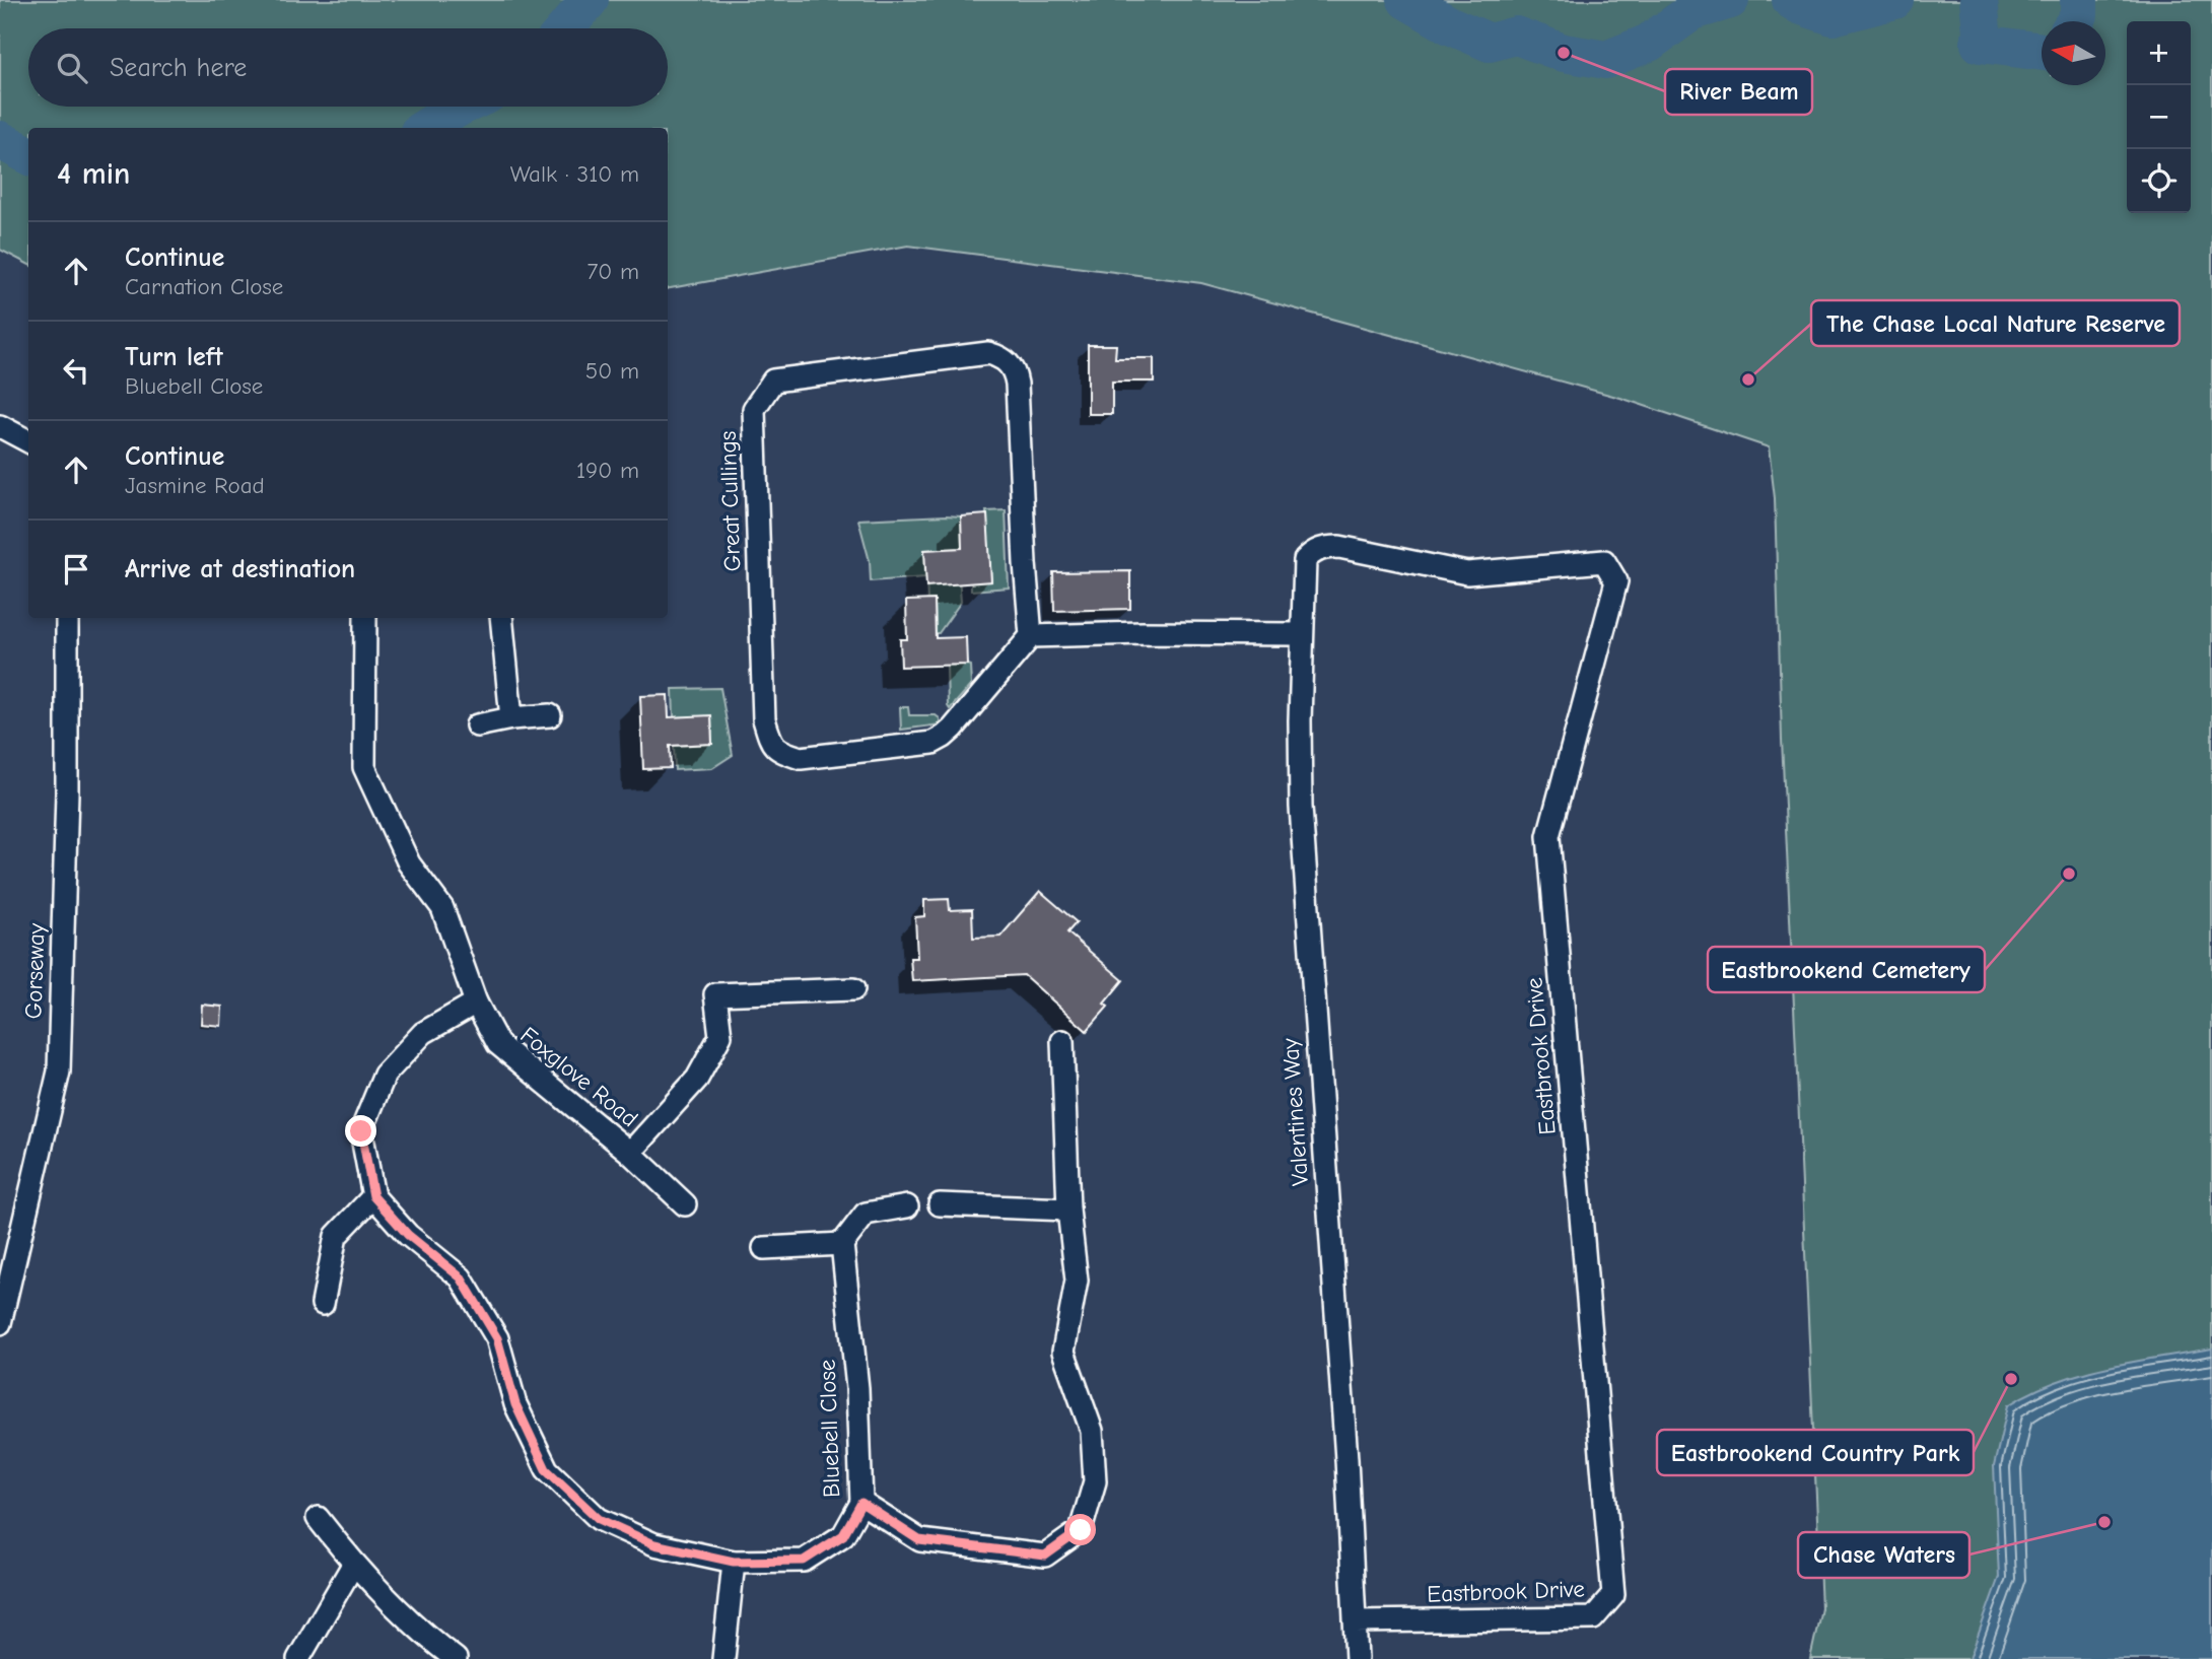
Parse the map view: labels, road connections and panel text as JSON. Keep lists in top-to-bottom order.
{
  "streets": {
    "street": [
      "Great Cullings",
      "Gorseway",
      "Eastbrook Drive",
      "Foxglove Road",
      "Valentines Way",
      "Bluebell Close"
    ]
  },
  "crossings": [
    ["Eastbrook Drive", "Valentines Way"]
  ],
  "places": [
    "River Beam",
    "The Chase Local Nature Reserve",
    "Eastbrookend Cemetery",
    "Eastbrookend Country Park",
    "Chase Waters"
  ],
  "north": "left",
  "page": {
    "map_buttons": ["+", "−"],
    "search": "Search here",
    "heading": ["4 min", "Walk · 310 m"],
    "list": [
      ["Continue", "Carnation Close", "70 m"],
      ["Turn left", "Bluebell Close", "50 m"],
      ["Continue", "Jasmine Road", "190 m"],
      "Arrive at destination"
    ]
  }
}
